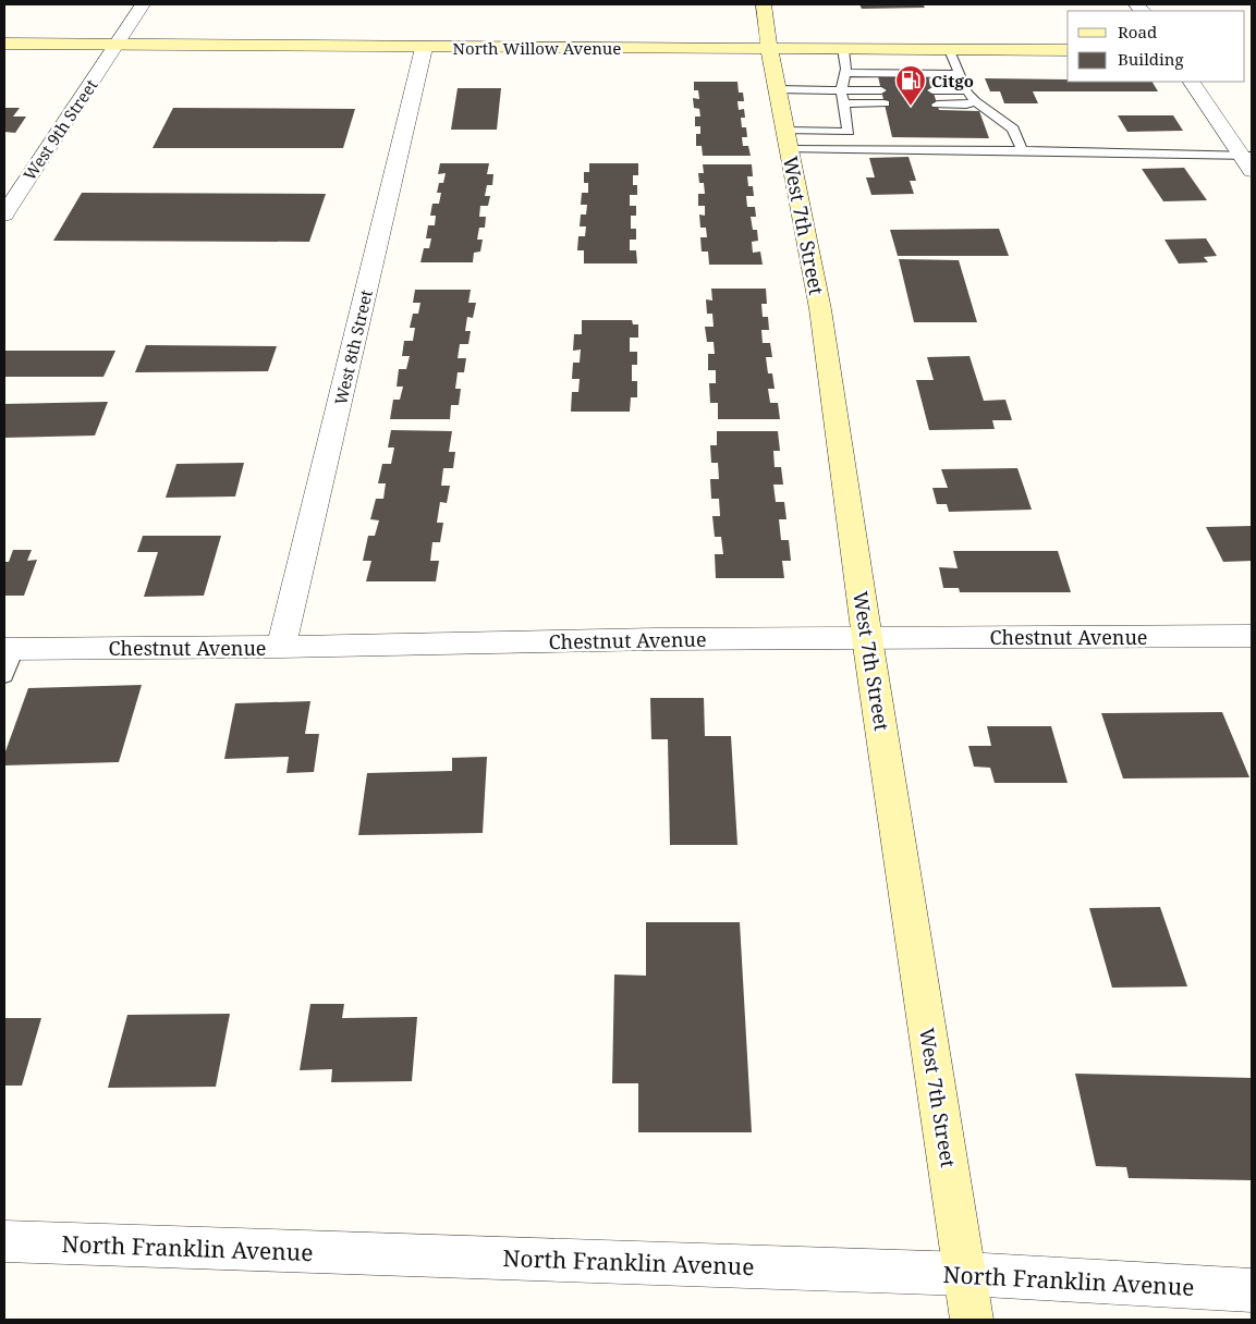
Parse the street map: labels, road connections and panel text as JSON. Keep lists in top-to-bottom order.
{
  "streets": {
    "street": [
      "North Willow Avenue",
      "West 9th Street",
      "West 7th Street",
      "West 8th Street",
      "Chestnut Avenue",
      "North Franklin Avenue"
    ]
  },
  "crossings": [
    ["North Willow Avenue", "West 9th Street"],
    ["North Willow Avenue", "West 7th Street"],
    ["North Willow Avenue", "West 8th Street"],
    ["West 7th Street", "Chestnut Avenue"],
    ["West 7th Street", "North Franklin Avenue"],
    ["West 8th Street", "Chestnut Avenue"]
  ],
  "places": {
    "fuel station": ["Citgo"]
  },
  "legend": ["Road", "Building"]
}
